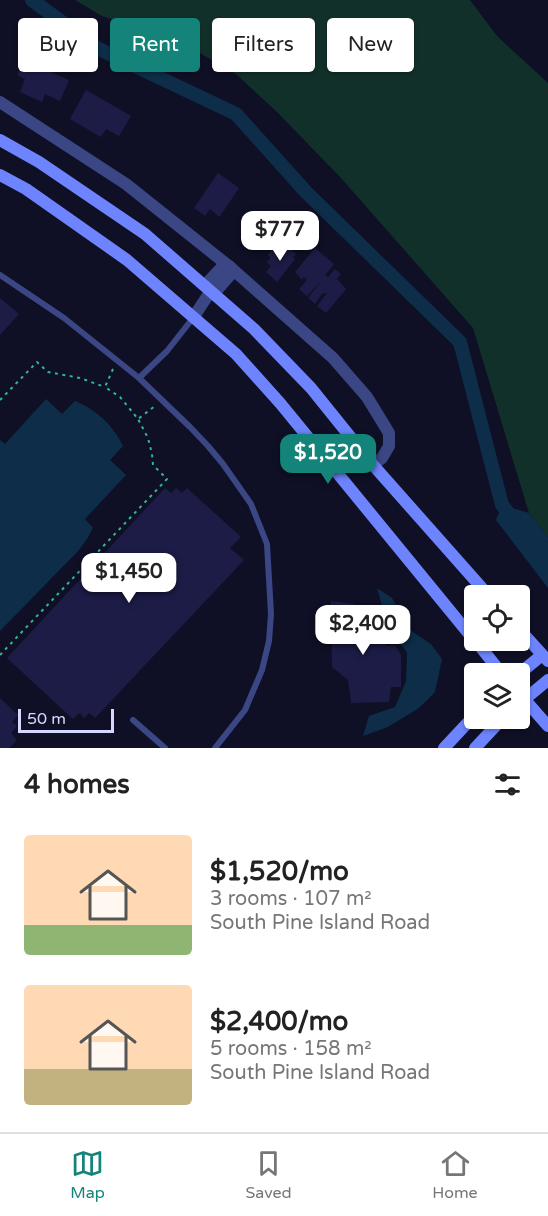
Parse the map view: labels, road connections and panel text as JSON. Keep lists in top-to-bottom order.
{
  "scale_bar": "50 m",
  "page": {
    "chip": [
      "Buy",
      "Rent",
      "Filters",
      "New"
    ],
    "price": [
      "$777",
      "$1,520",
      "$1,450",
      "$2,400"
    ],
    "scale": "50 m",
    "heading": "4 homes",
    "list": [
      {
        "name": "$1,520/mo",
        "note": "3 rooms · 107 m² · South Pine Island Road"
      },
      {
        "name": "$2,400/mo",
        "note": "5 rooms · 158 m² · South Pine Island Road"
      }
    ],
    "tabs": ["Map", "Saved", "Home"]
  }
}
